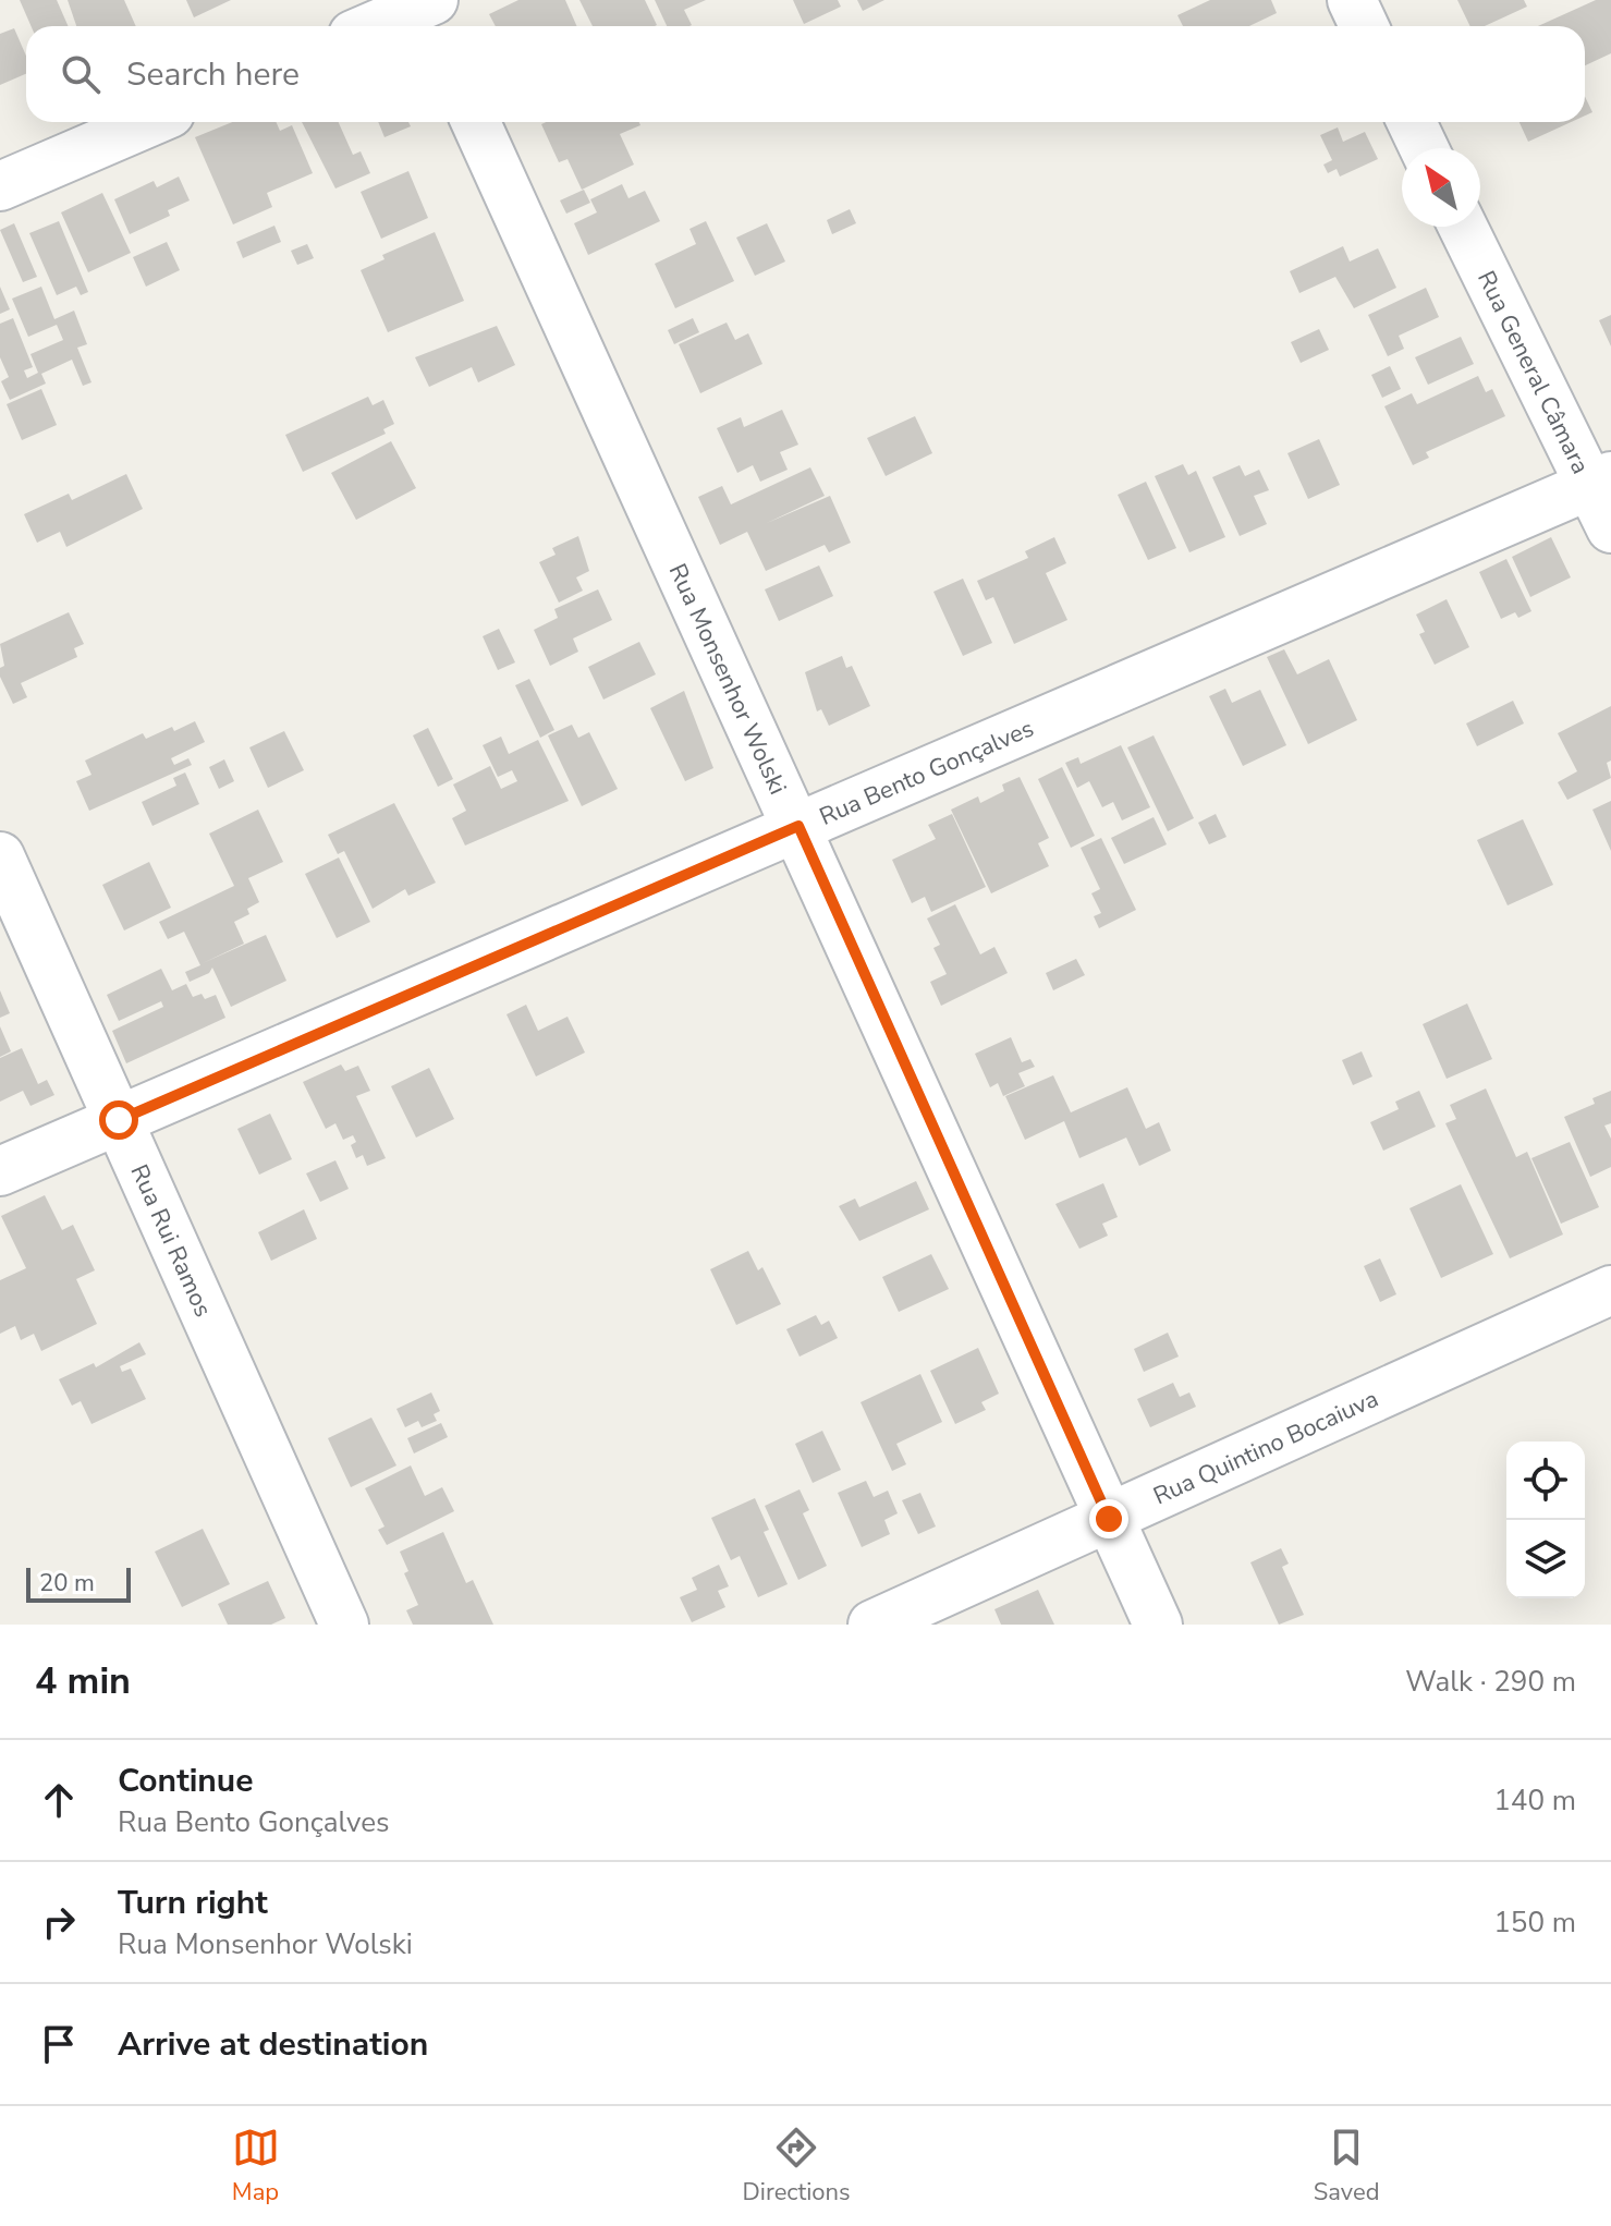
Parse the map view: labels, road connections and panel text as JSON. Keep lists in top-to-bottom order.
{
  "streets": {
    "street": [
      "Rua General Câmara",
      "Rua Monsenhor Wolski",
      "Rua Bento Gonçalves",
      "Rua Rui Ramos",
      "Rua Quintino Bocaiuva"
    ]
  },
  "crossings": [
    ["Rua General Câmara", "Rua Bento Gonçalves"],
    ["Rua Monsenhor Wolski", "Rua Bento Gonçalves"],
    ["Rua Monsenhor Wolski", "Rua Quintino Bocaiuva"],
    ["Rua Bento Gonçalves", "Rua Rui Ramos"]
  ],
  "scale_bar": "20 m",
  "north": "top left",
  "page": {
    "search": "Search here",
    "scale": "20 m",
    "heading": ["4 min", "Walk · 290 m"],
    "list": [
      ["Continue", "Rua Bento Gonçalves", "140 m"],
      ["Turn right", "Rua Monsenhor Wolski", "150 m"],
      "Arrive at destination"
    ],
    "nav": ["Map", "Directions", "Saved"]
  }
}
